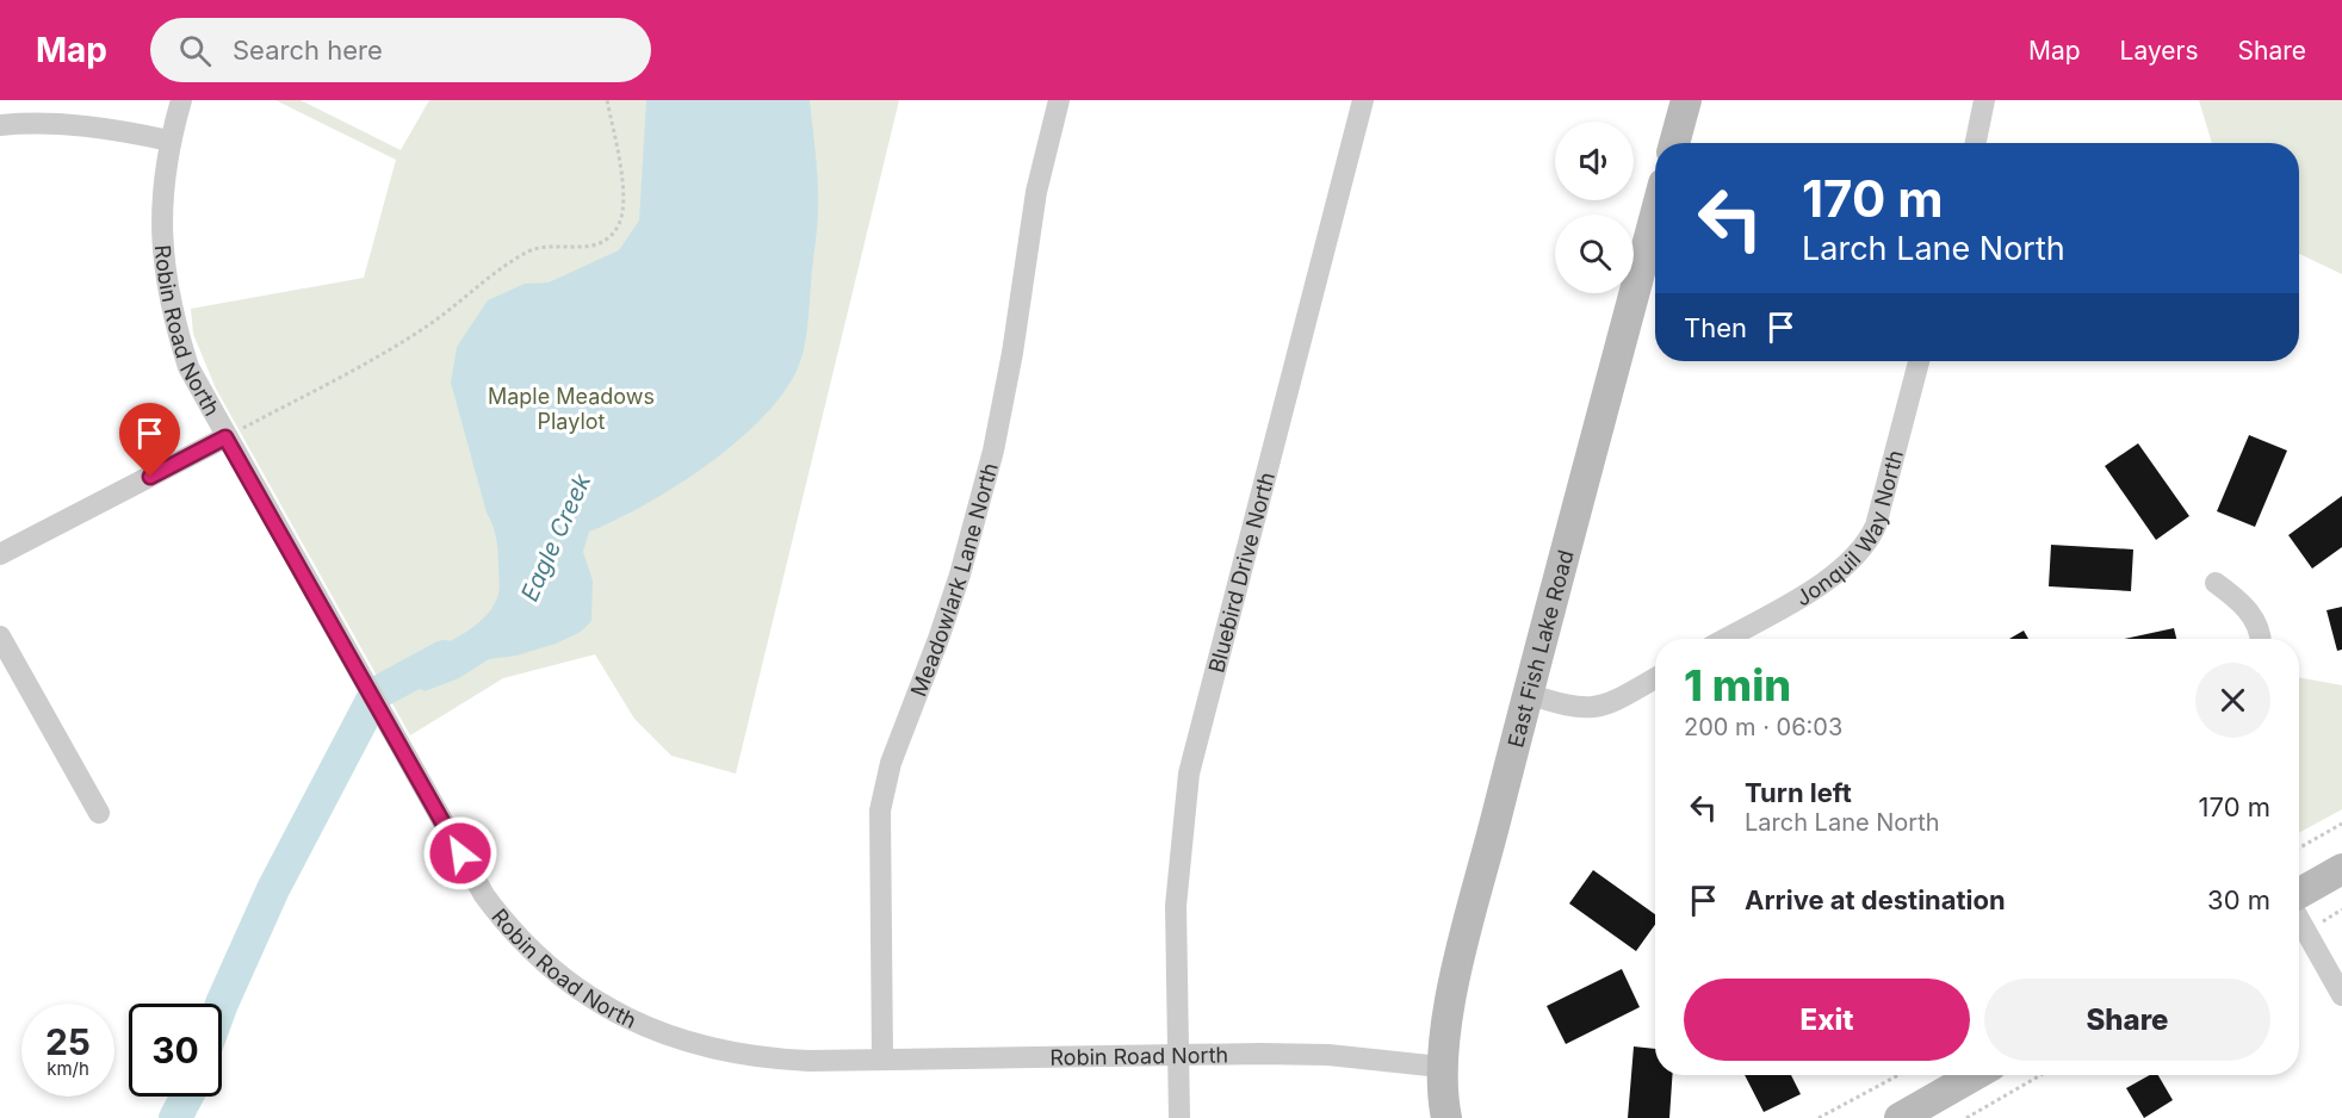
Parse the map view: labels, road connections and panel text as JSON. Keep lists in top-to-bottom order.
{
  "streets": {
    "street": [
      "Robin Road North",
      "Jonquil Way North",
      "Bluebird Drive North",
      "Meadowlark Lane North",
      "East Fish Lake Road"
    ]
  },
  "crossings": [
    ["Robin Road North", "Bluebird Drive North"],
    ["Robin Road North", "Meadowlark Lane North"],
    ["Robin Road North", "East Fish Lake Road"]
  ],
  "water": ["Eagle Creek"],
  "parks": ["Maple Meadows Playlot"],
  "page": {
    "header": "Map",
    "search": "Search here",
    "nav": ["Map", "Layers", "Share"],
    "turn": ["170 m", "Larch Lane North"],
    "then": "Then",
    "heading": ["1 min", "200 m · 06:03"],
    "list": [
      {
        "name": "Turn left",
        "note": "Larch Lane North",
        "value": "170 m"
      },
      {
        "name": "Arrive at destination",
        "value": "30 m"
      }
    ],
    "buttons": ["Exit", "Share"],
    "speed": "25 km/h",
    "limit": "30"
  }
}
